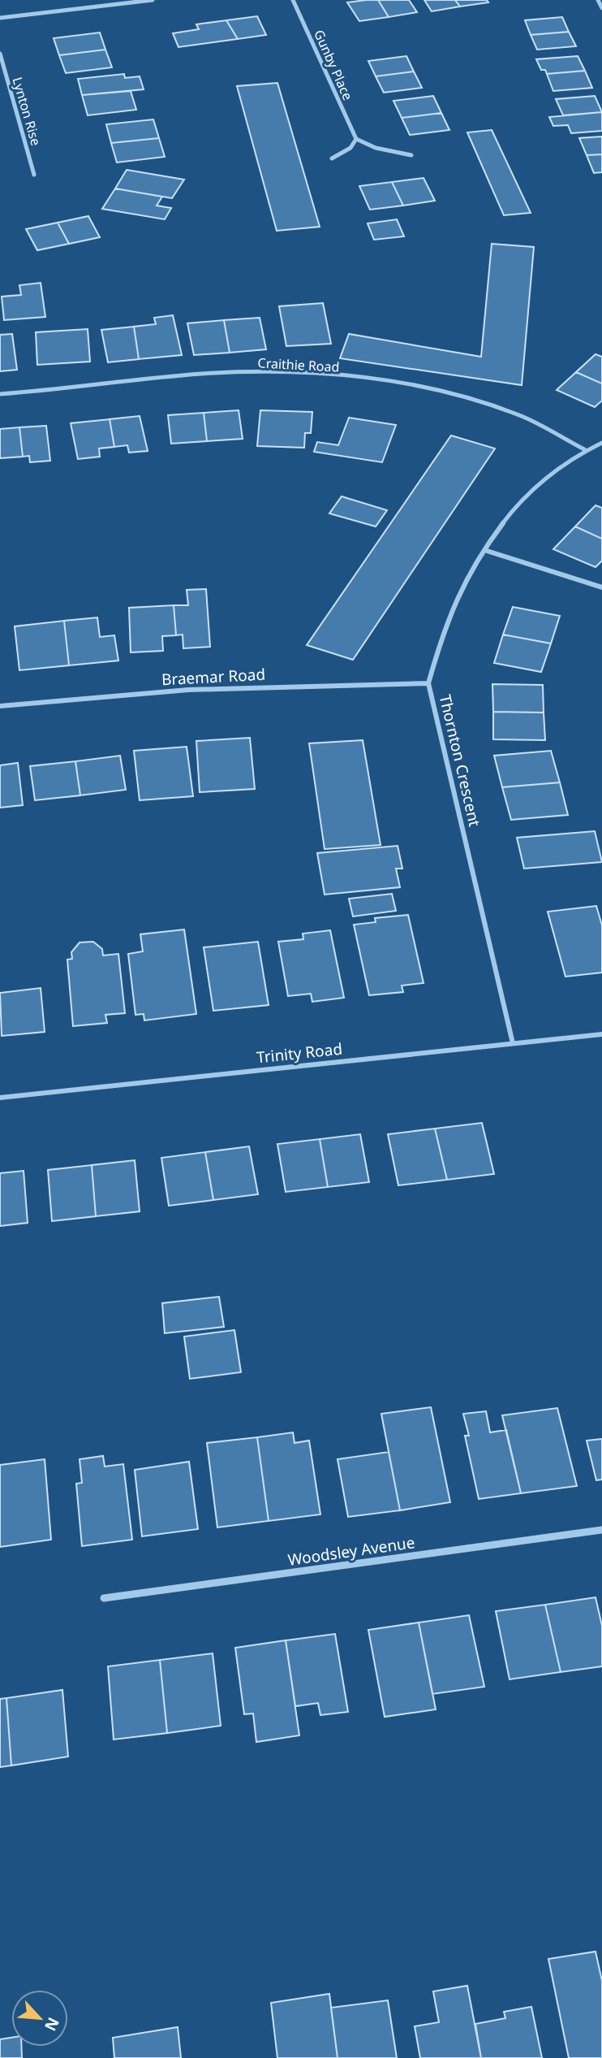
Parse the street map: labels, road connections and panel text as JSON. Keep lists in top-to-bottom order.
{
  "streets": {
    "street": [
      "Gunby Place",
      "Lynton Rise",
      "Craithie Road",
      "Braemar Road",
      "Thornton Crescent",
      "Trinity Road",
      "Woodsley Avenue"
    ]
  },
  "crossings": [
    ["Craithie Road", "Thornton Crescent"],
    ["Braemar Road", "Thornton Crescent"],
    ["Thornton Crescent", "Trinity Road"]
  ],
  "north": "bottom right"
}
